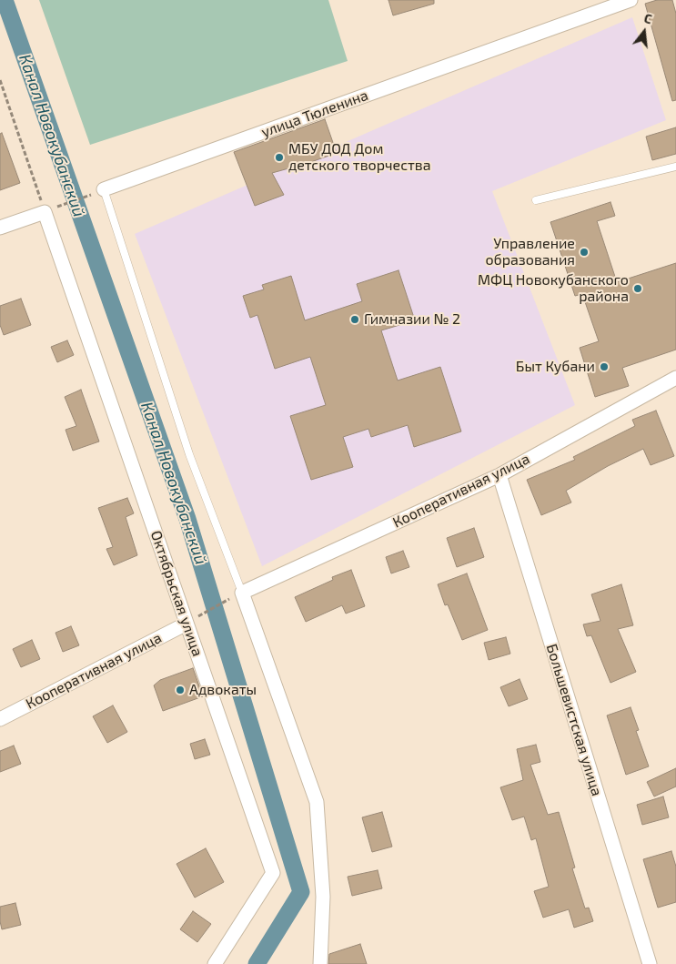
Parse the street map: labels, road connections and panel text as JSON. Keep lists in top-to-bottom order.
{
  "streets": {
    "street": [
      "улица Тюленина",
      "Кооперативная улица",
      "Октябрьская улица",
      "Большевистская улица"
    ]
  },
  "crossings": [
    ["Кооперативная улица", "Октябрьская улица"],
    ["Кооперативная улица", "Большевистская улица"]
  ],
  "water": ["Канал Новокубанский"],
  "places": [
    "МБУ ДОД Дом детского творчества",
    "Управление образования",
    "МФЦ Новокубанского района",
    "Гимназии № 2",
    "Быт Кубани",
    "Адвокаты"
  ],
  "north": "top"
}
